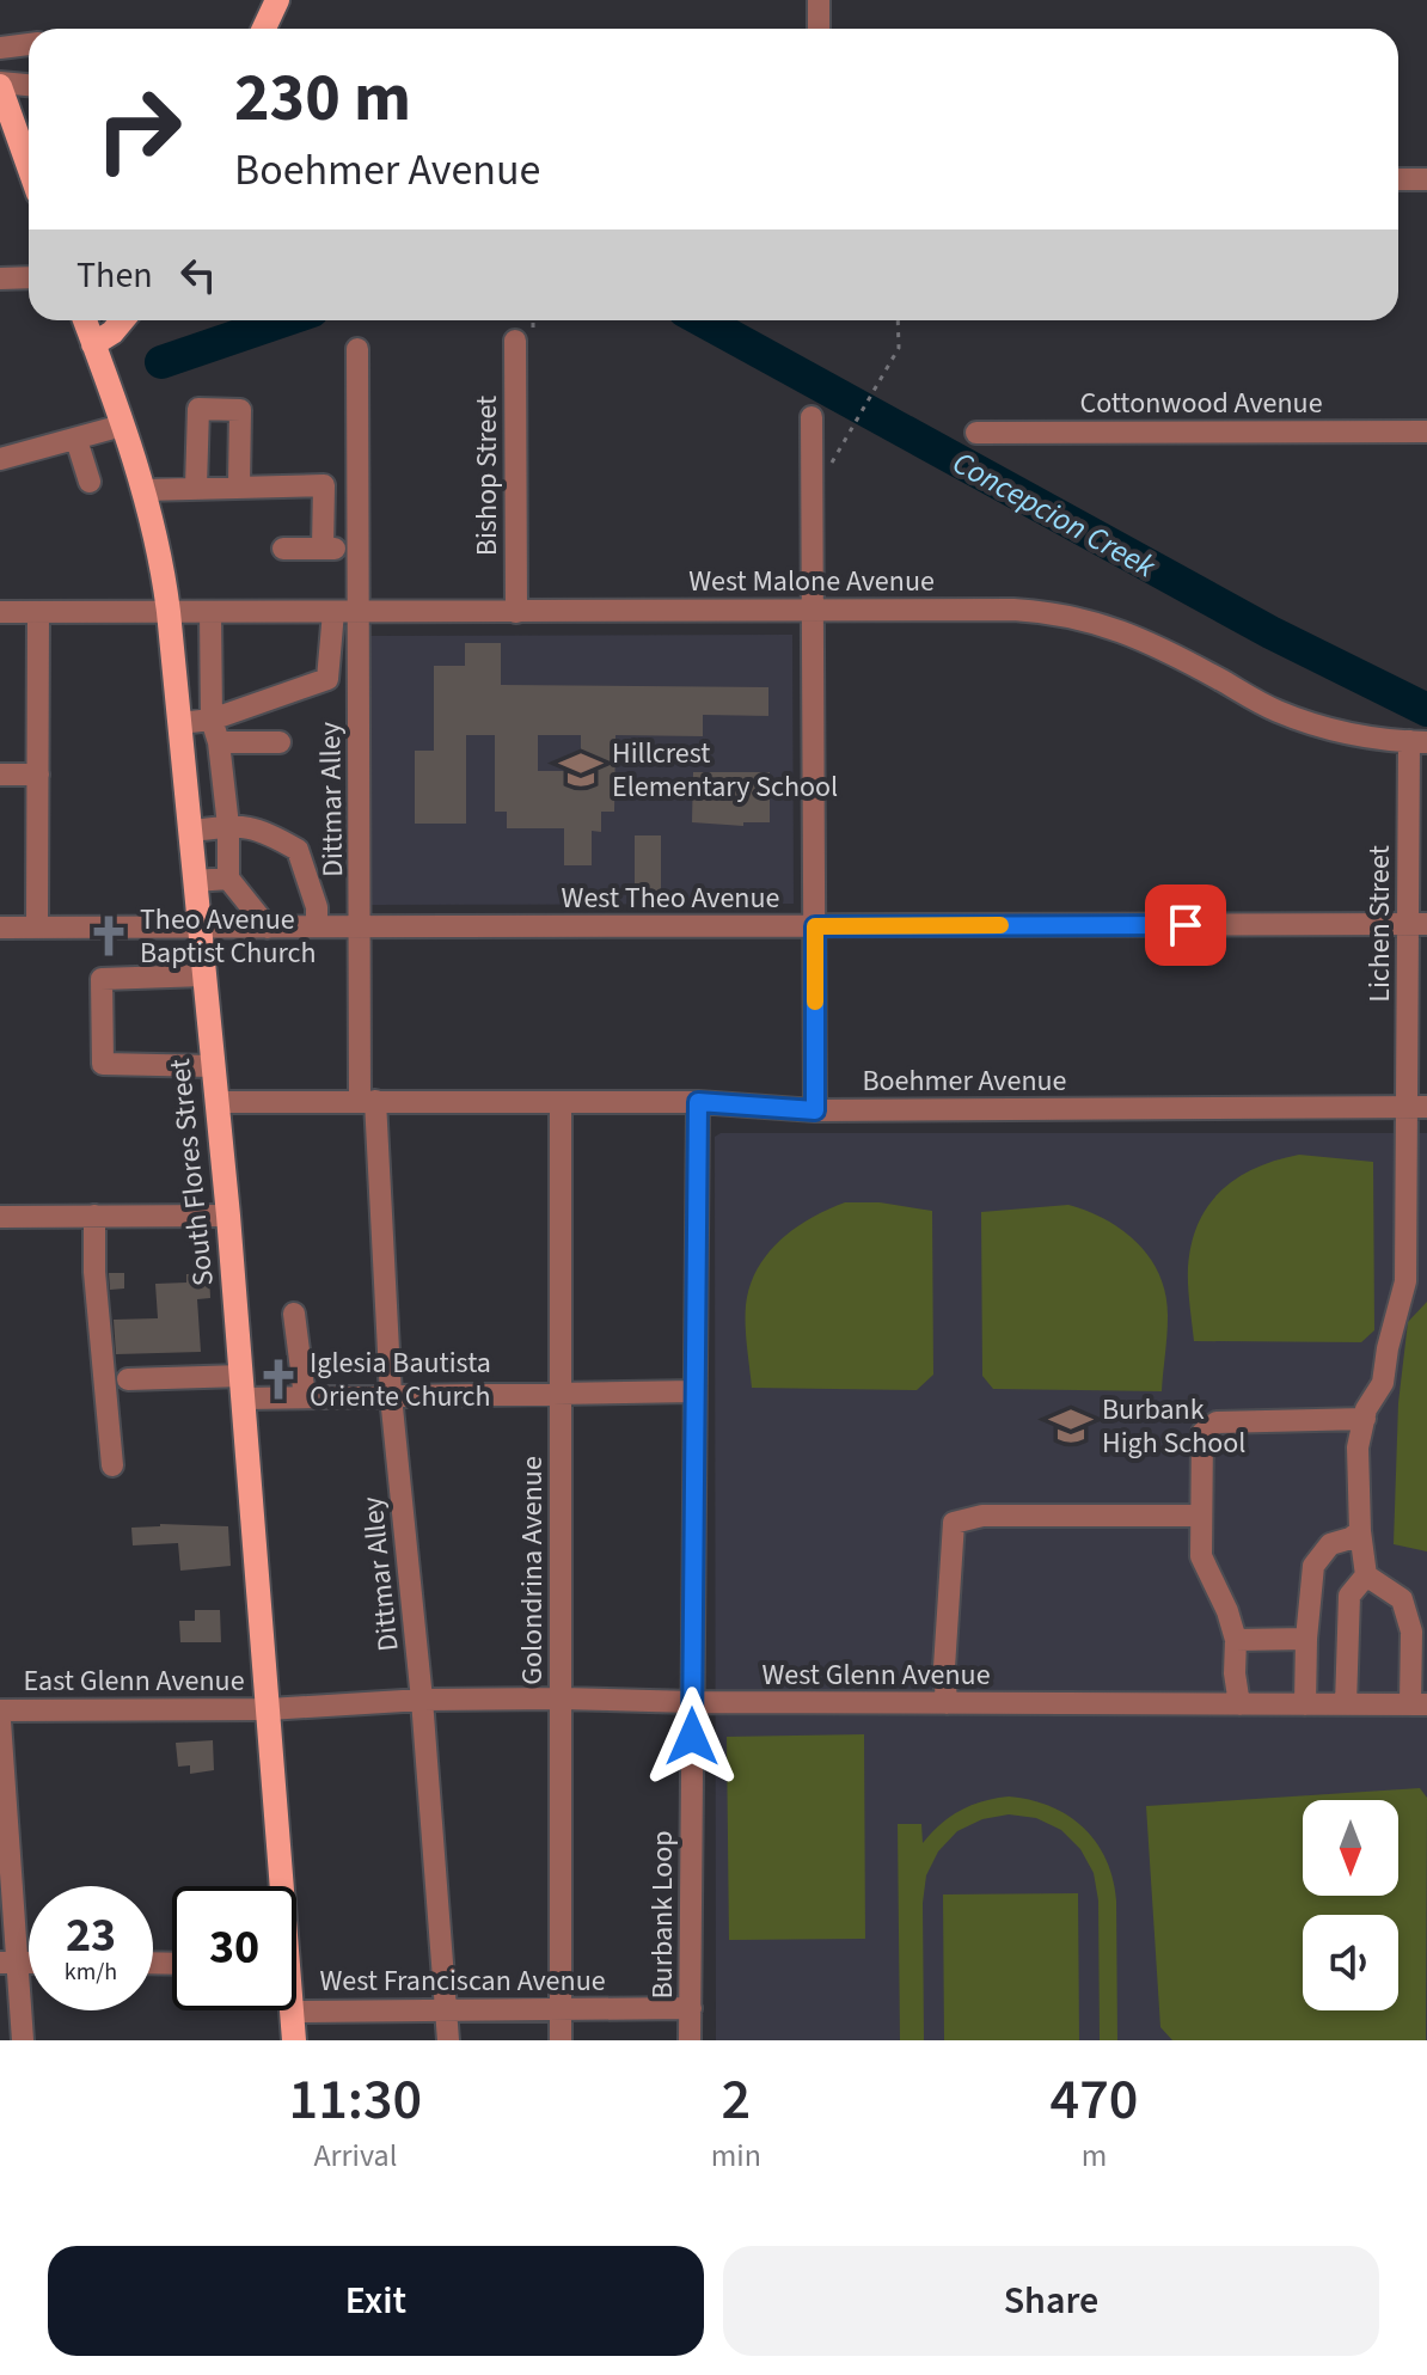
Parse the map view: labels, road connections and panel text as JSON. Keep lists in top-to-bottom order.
{
  "streets": {
    "main road": ["South Flores Street"],
    "street": [
      "Cottonwood Avenue",
      "Bishop Street",
      "West Malone Avenue",
      "Dittmar Alley",
      "West Theo Avenue",
      "Lichen Street",
      "Boehmer Avenue",
      "Golondrina Avenue",
      "West Glenn Avenue",
      "East Glenn Avenue",
      "Burbank Loop",
      "West Franciscan Avenue"
    ]
  },
  "crossings": [
    ["Bishop Street", "West Malone Avenue"],
    ["West Malone Avenue", "Dittmar Alley"],
    ["West Malone Avenue", "Lichen Street"],
    ["West Malone Avenue", "South Flores Street"],
    ["Dittmar Alley", "West Theo Avenue"],
    ["Dittmar Alley", "Boehmer Avenue"],
    ["Dittmar Alley", "West Glenn Avenue"],
    ["Dittmar Alley", "West Franciscan Avenue"],
    ["West Theo Avenue", "Lichen Street"],
    ["West Theo Avenue", "South Flores Street"],
    ["Lichen Street", "Boehmer Avenue"],
    ["Boehmer Avenue", "South Flores Street"],
    ["Boehmer Avenue", "Golondrina Avenue"],
    ["Boehmer Avenue", "Burbank Loop"],
    ["South Flores Street", "West Glenn Avenue"],
    ["South Flores Street", "East Glenn Avenue"],
    ["South Flores Street", "West Franciscan Avenue"],
    ["Golondrina Avenue", "West Glenn Avenue"],
    ["Golondrina Avenue", "West Franciscan Avenue"],
    ["West Glenn Avenue", "East Glenn Avenue"],
    ["West Glenn Avenue", "Burbank Loop"],
    ["Burbank Loop", "West Franciscan Avenue"]
  ],
  "water": ["Concepcion Creek"],
  "places": {
    "school or university": ["Hillcrest Elementary School", "Burbank High School"],
    "church": ["Theo Avenue Baptist Church", "Iglesia Bautista Oriente Church"]
  },
  "north": "bottom",
  "page": {
    "turn": ["230 m", "Boehmer Avenue"],
    "then": "Then",
    "speed": "23 km/h",
    "limit": "30",
    "eta": [
      "11:30",
      "Arrival",
      "2",
      "min",
      "470",
      "m"
    ],
    "buttons": ["Exit", "Share"]
  }
}
